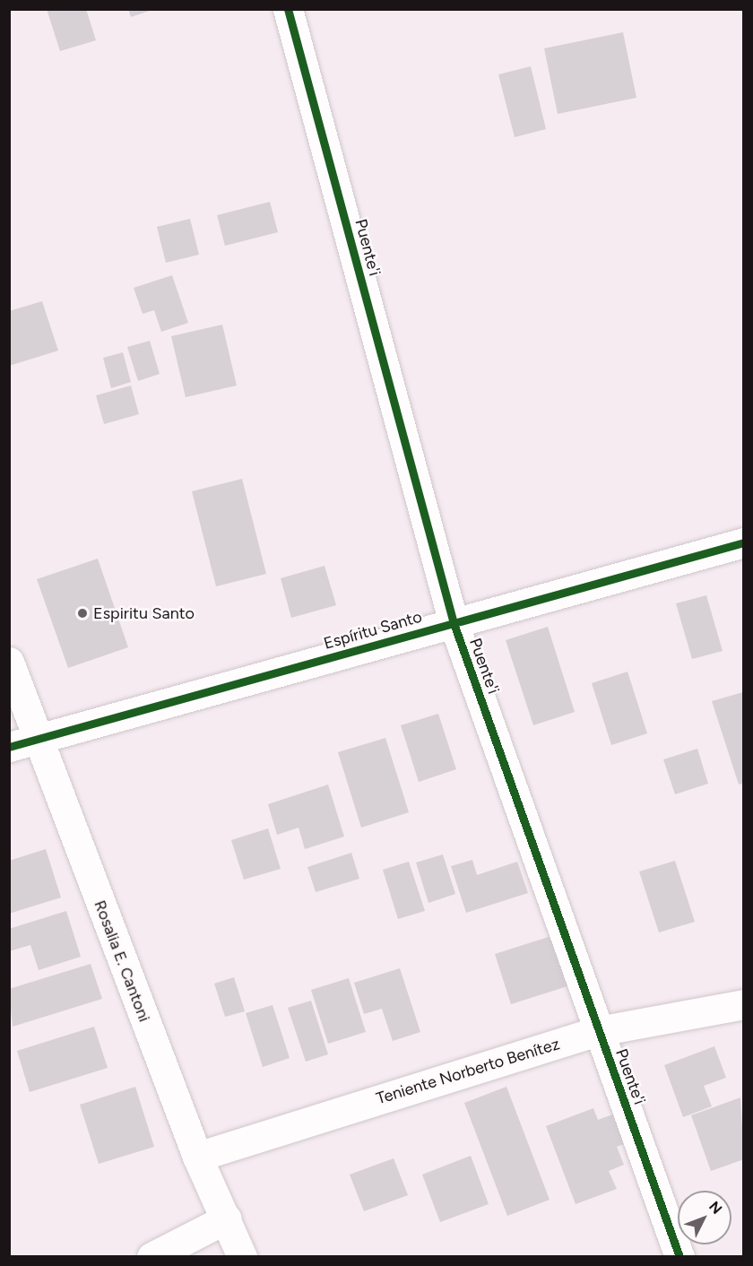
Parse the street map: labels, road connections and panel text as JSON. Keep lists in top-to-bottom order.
{
  "streets": {
    "street": [
      "Puente'i",
      "Espíritu Santo",
      "Rosalia E. Cantoni",
      "Teniente Norberto Benítez"
    ]
  },
  "crossings": [
    ["Puente'i", "Espíritu Santo"],
    ["Puente'i", "Teniente Norberto Benítez"],
    ["Espíritu Santo", "Rosalia E. Cantoni"],
    ["Rosalia E. Cantoni", "Teniente Norberto Benítez"]
  ],
  "places": ["Espiritu Santo"],
  "north": "top right"
}
